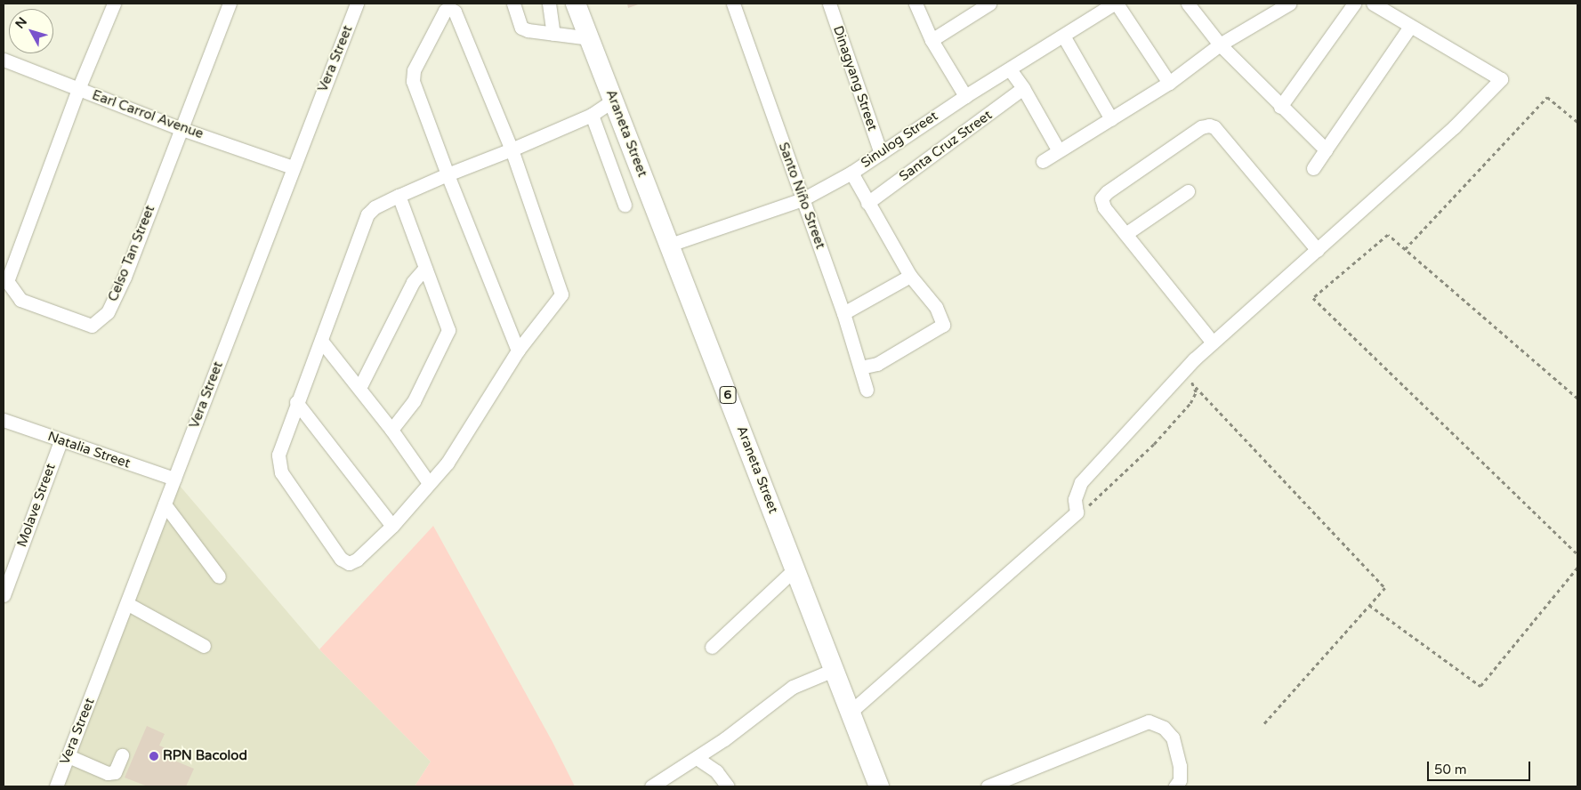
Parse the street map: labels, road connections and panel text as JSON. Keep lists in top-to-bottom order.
{
  "streets": {
    "highway": ["Araneta Street", "6"],
    "street": [
      "Vera Street",
      "Dinagyang Street",
      "Earl Carrol Avenue",
      "Sinulog Street",
      "Santa Cruz Street",
      "Santo Niño Street",
      "Celso Tan Street",
      "Natalia Street",
      "Molave Street"
    ]
  },
  "crossings": [
    ["Vera Street", "Earl Carrol Avenue"],
    ["Vera Street", "Natalia Street"],
    ["Dinagyang Street", "Sinulog Street"],
    ["Earl Carrol Avenue", "Celso Tan Street"],
    ["Araneta Street", "Sinulog Street"],
    ["Sinulog Street", "Santo Niño Street"],
    ["Natalia Street", "Molave Street"]
  ],
  "places": ["RPN Bacolod"],
  "scale_bar": "50 m",
  "north": "top left"
}
